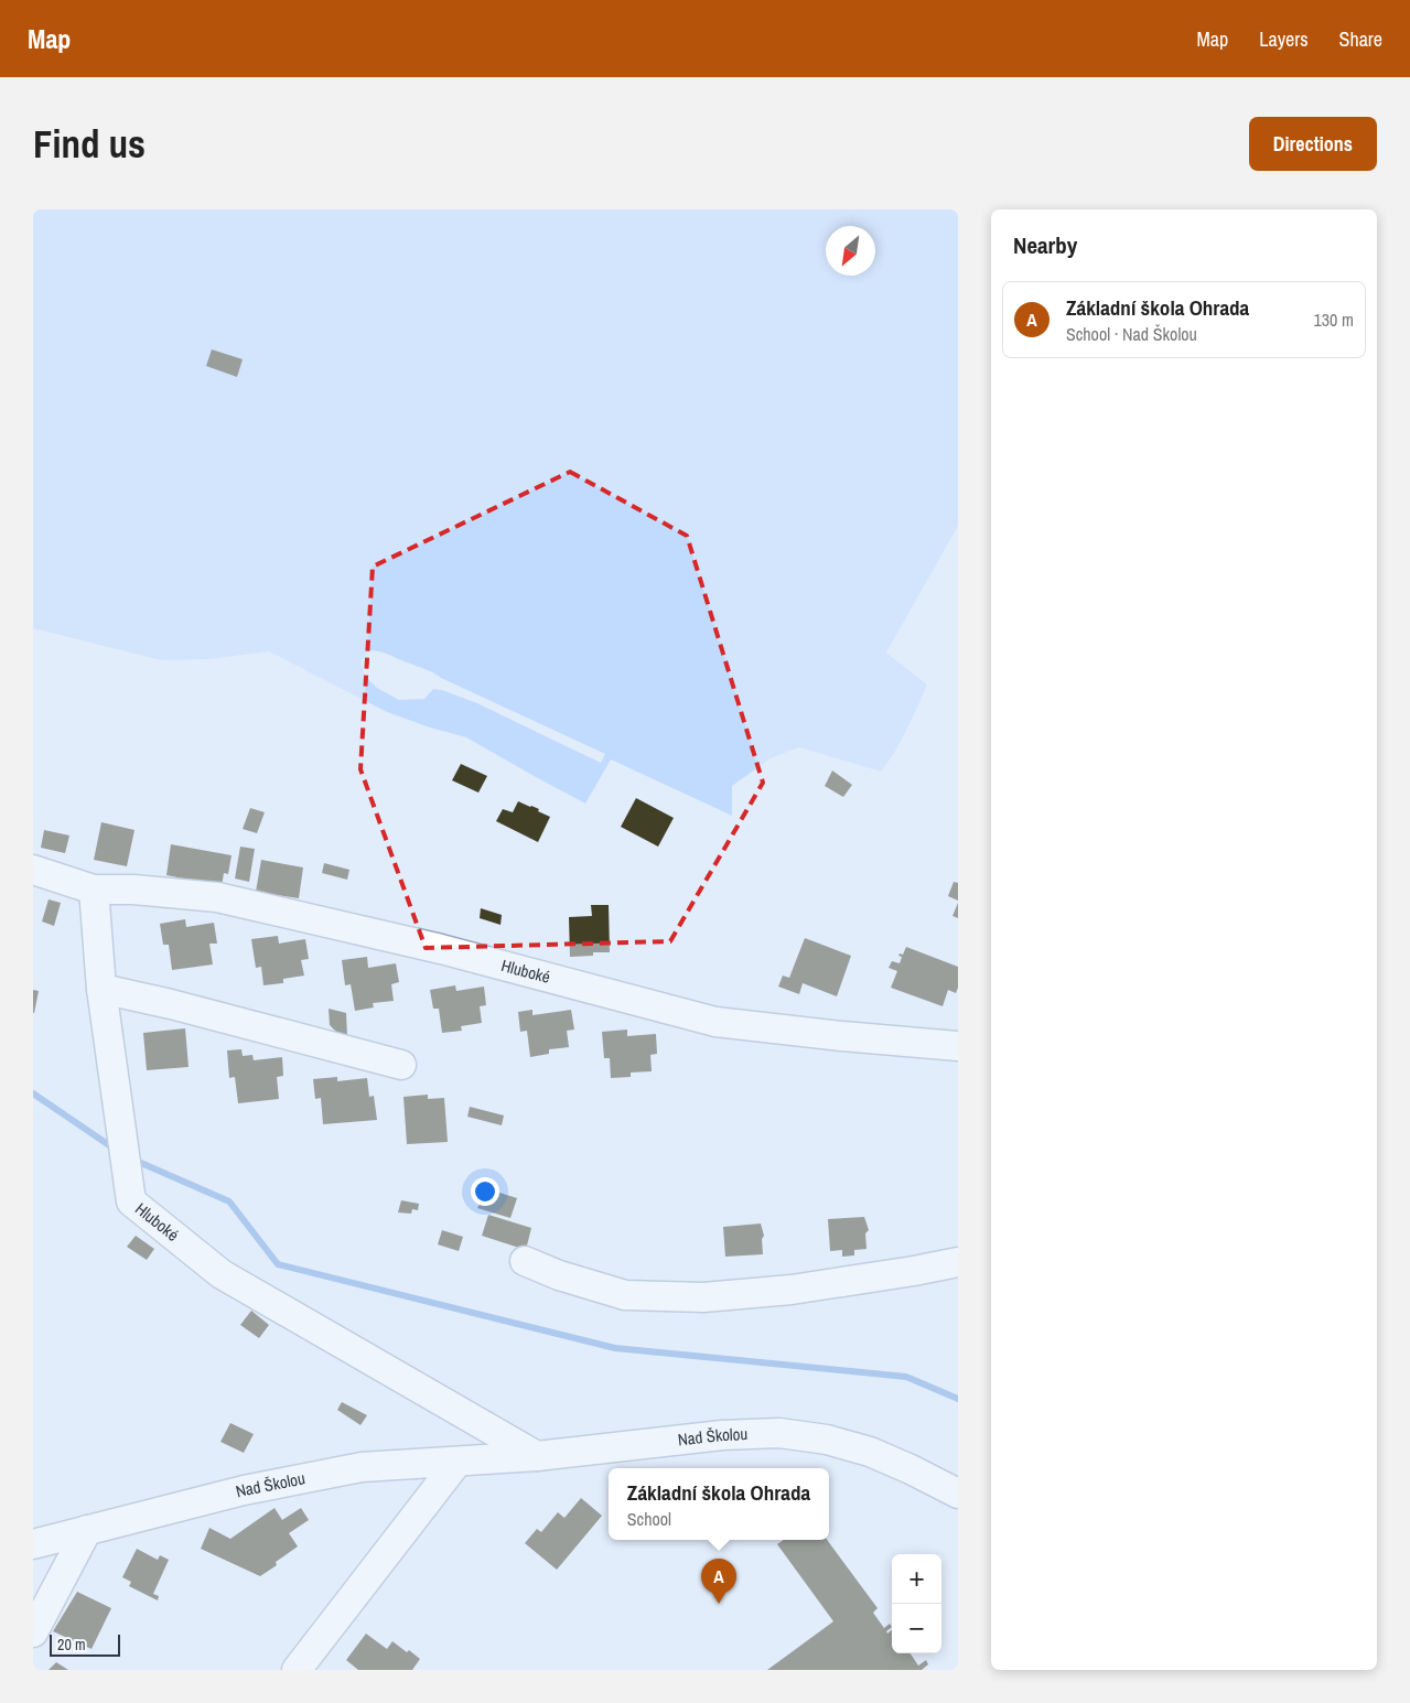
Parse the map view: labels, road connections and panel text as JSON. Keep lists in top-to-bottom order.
{
  "streets": {
    "street": ["Hluboké", "Nad Školou"]
  },
  "crossings": [
    ["Hluboké", "Nad Školou"]
  ],
  "scale_bar": "20 m",
  "north": "bottom left",
  "page": {
    "header": "Map",
    "nav": ["Map", "Layers", "Share"],
    "buttons": "Directions",
    "title": "Find us",
    "heading": "Nearby",
    "list": [
      {
        "mark": "A",
        "name": "Základní škola Ohrada",
        "note": "School · Nad Školou",
        "value": "130 m"
      }
    ],
    "popup": ["Základní škola Ohrada", "School"],
    "map_buttons": ["+", "−"],
    "pins": "A",
    "scale": "20 m"
  }
}
